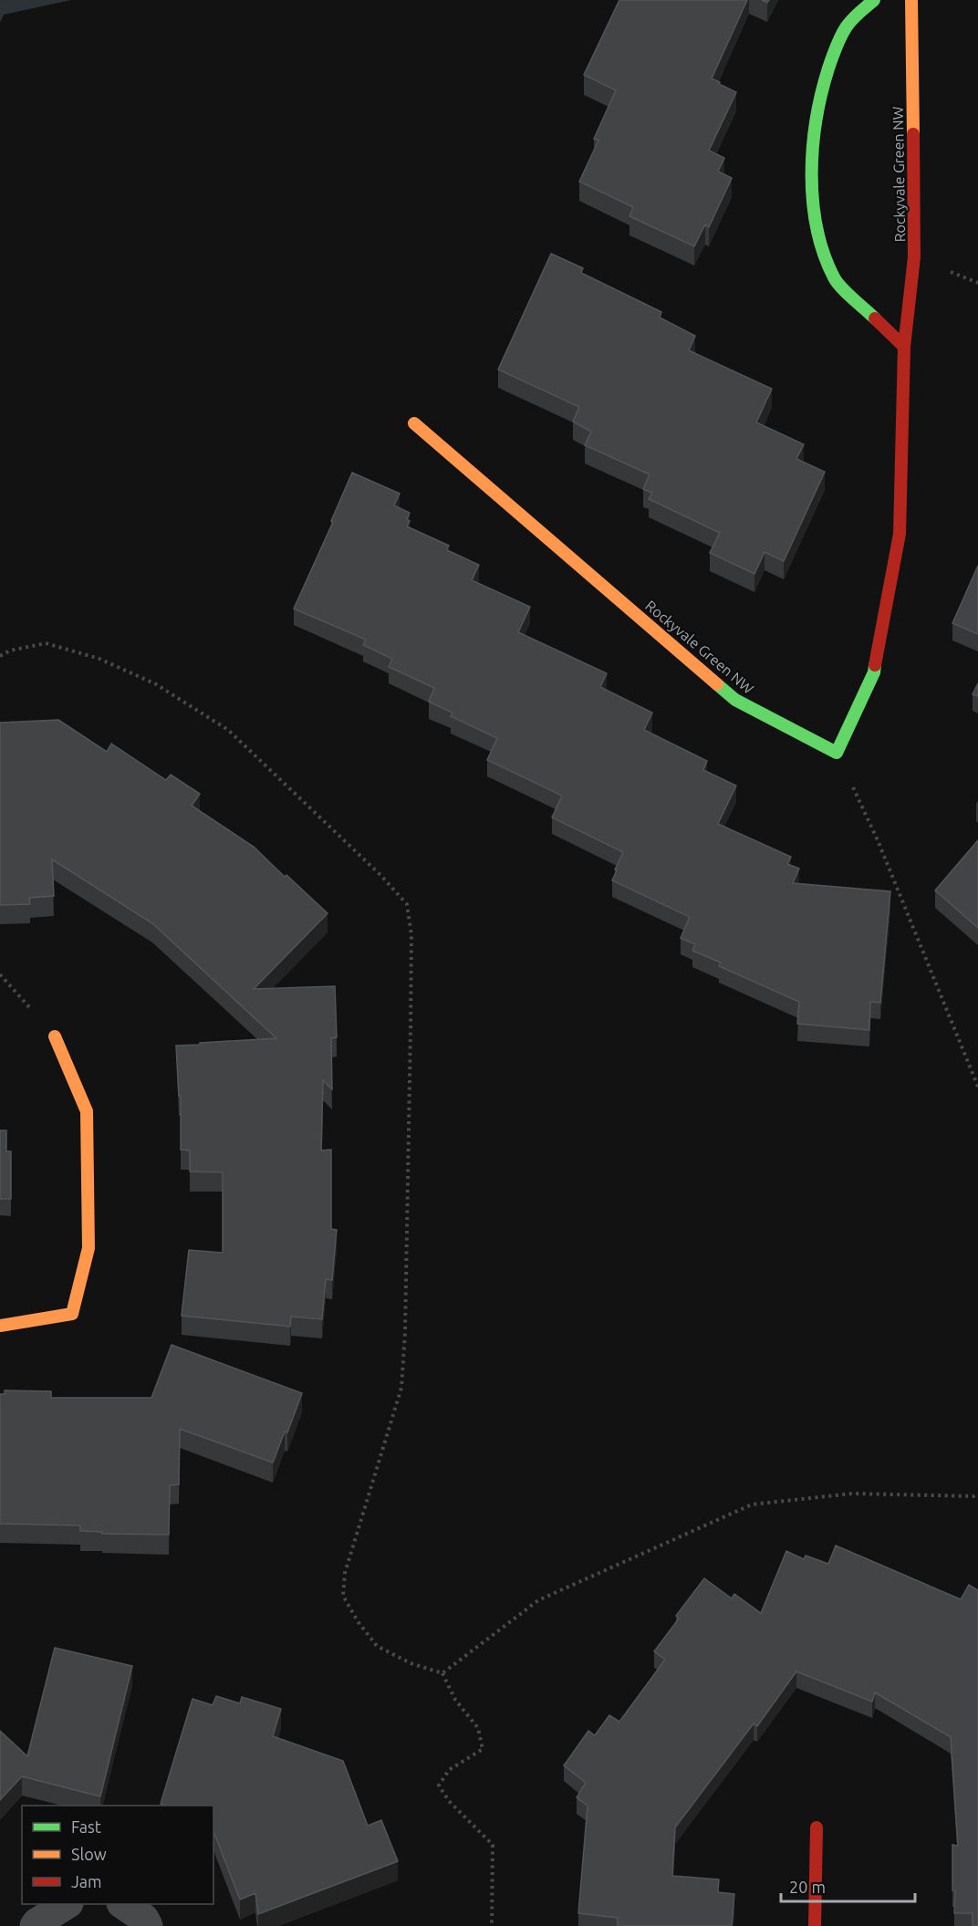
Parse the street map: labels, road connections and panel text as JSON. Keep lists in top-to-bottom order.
{
  "streets": {
    "street": ["Rockyvale Green NW"]
  },
  "legend": ["Fast", "Slow", "Jam"],
  "scale_bar": "20 m"
}
